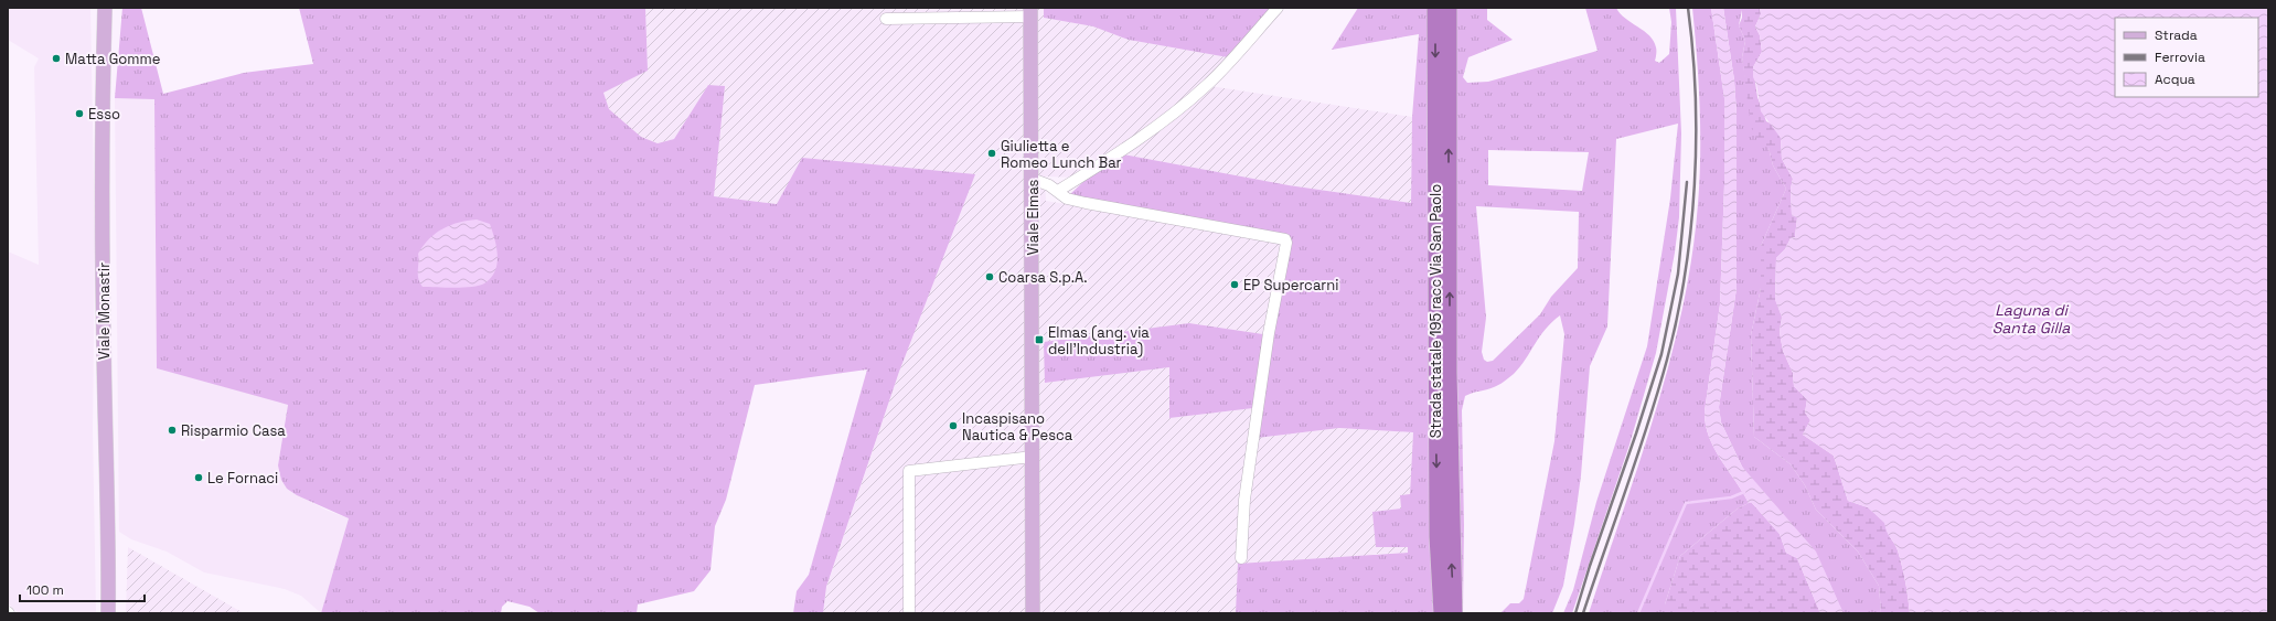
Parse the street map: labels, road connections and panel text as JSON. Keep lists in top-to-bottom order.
{
  "streets": {
    "highway": ["Strada statale 195 racc Via San Paolo"],
    "main road": ["Viale Elmas", "Viale Monastir"]
  },
  "water": ["Laguna di Santa Gilla"],
  "places": {
    "other": [
      "Matta Gomme",
      "Esso",
      "Giulietta e Romeo Lunch Bar",
      "Coarsa S.p.A.",
      "EP Supercarni",
      "Incaspisano Nautica & Pesca",
      "Risparmio Casa",
      "Le Fornaci"
    ],
    "transit": ["Elmas (ang. via dell'Industria)"]
  },
  "legend": ["Strada", "Ferrovia", "Acqua"],
  "scale_bar": "100 m"
}
